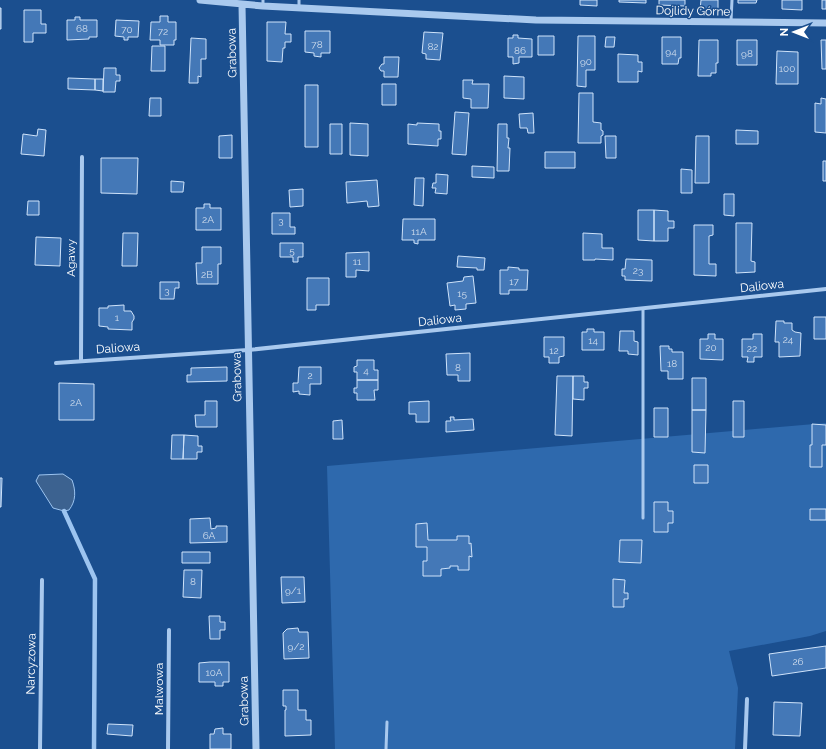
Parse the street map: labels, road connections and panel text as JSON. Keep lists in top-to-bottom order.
{
  "streets": {
    "street": [
      "Dojlidy Górne",
      "Grabowa",
      "Agawy",
      "Daliowa",
      "Narcyzowa",
      "Malwowa"
    ]
  },
  "crossings": [
    ["Dojlidy Górne", "Grabowa"],
    ["Grabowa", "Daliowa"],
    ["Agawy", "Daliowa"]
  ],
  "house_numbers": [
    "68",
    "70",
    "72",
    "78",
    "82",
    "86",
    "94",
    "98",
    "90",
    "100",
    "2A",
    "3",
    "11A",
    "5",
    "11",
    "23",
    "2B",
    "17",
    "3",
    "15",
    "1",
    "24",
    "14",
    "20",
    "22",
    "12",
    "18",
    "8",
    "4",
    "2",
    "2A",
    "6A",
    "8",
    "9/1",
    "9/2",
    "26",
    "10A"
  ],
  "north": "left"
}
